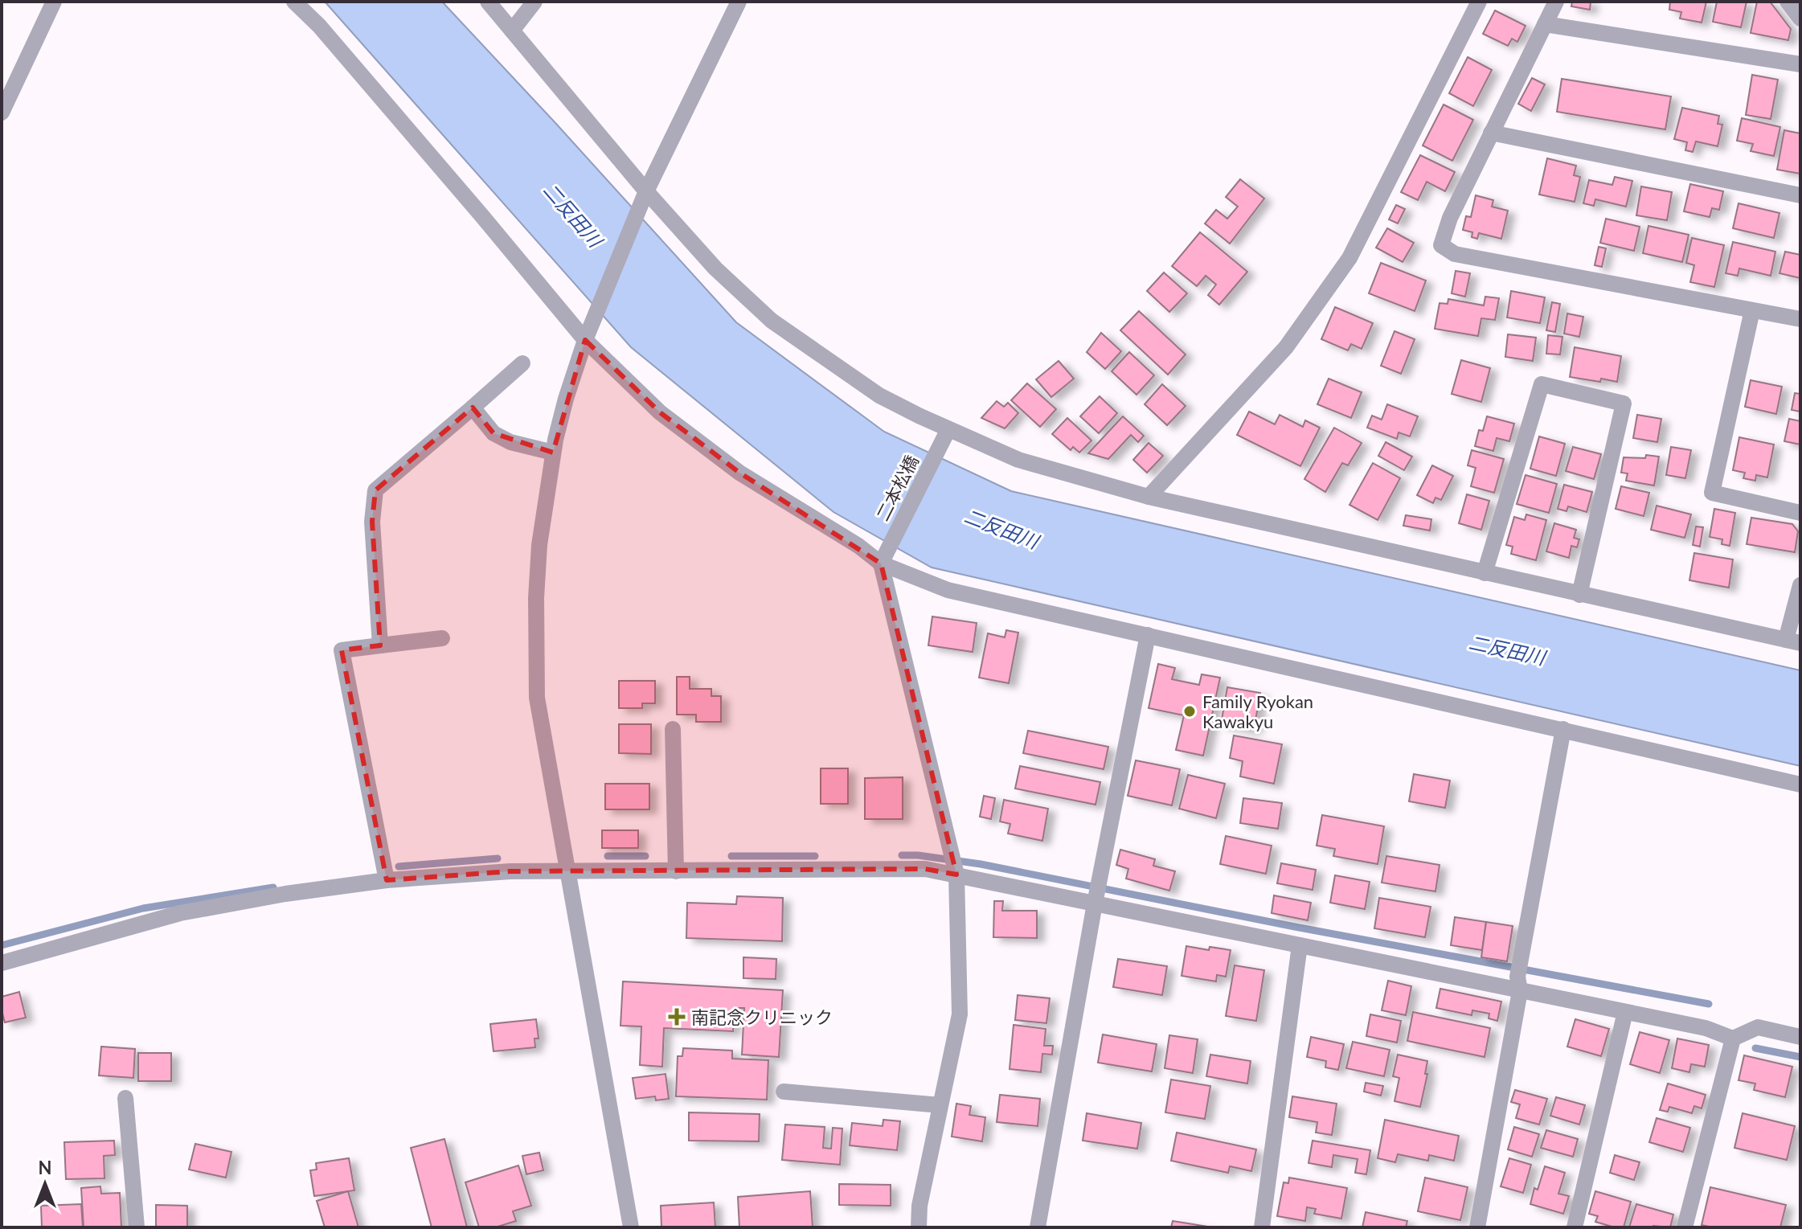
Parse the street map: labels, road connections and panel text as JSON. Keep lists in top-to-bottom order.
{
  "streets": {
    "street": ["二本松橋"]
  },
  "water": ["二反田川"],
  "places": {
    "other": ["Family Ryokan Kawakyu"],
    "health": ["南記念クリニック"]
  },
  "north": "top"
}
